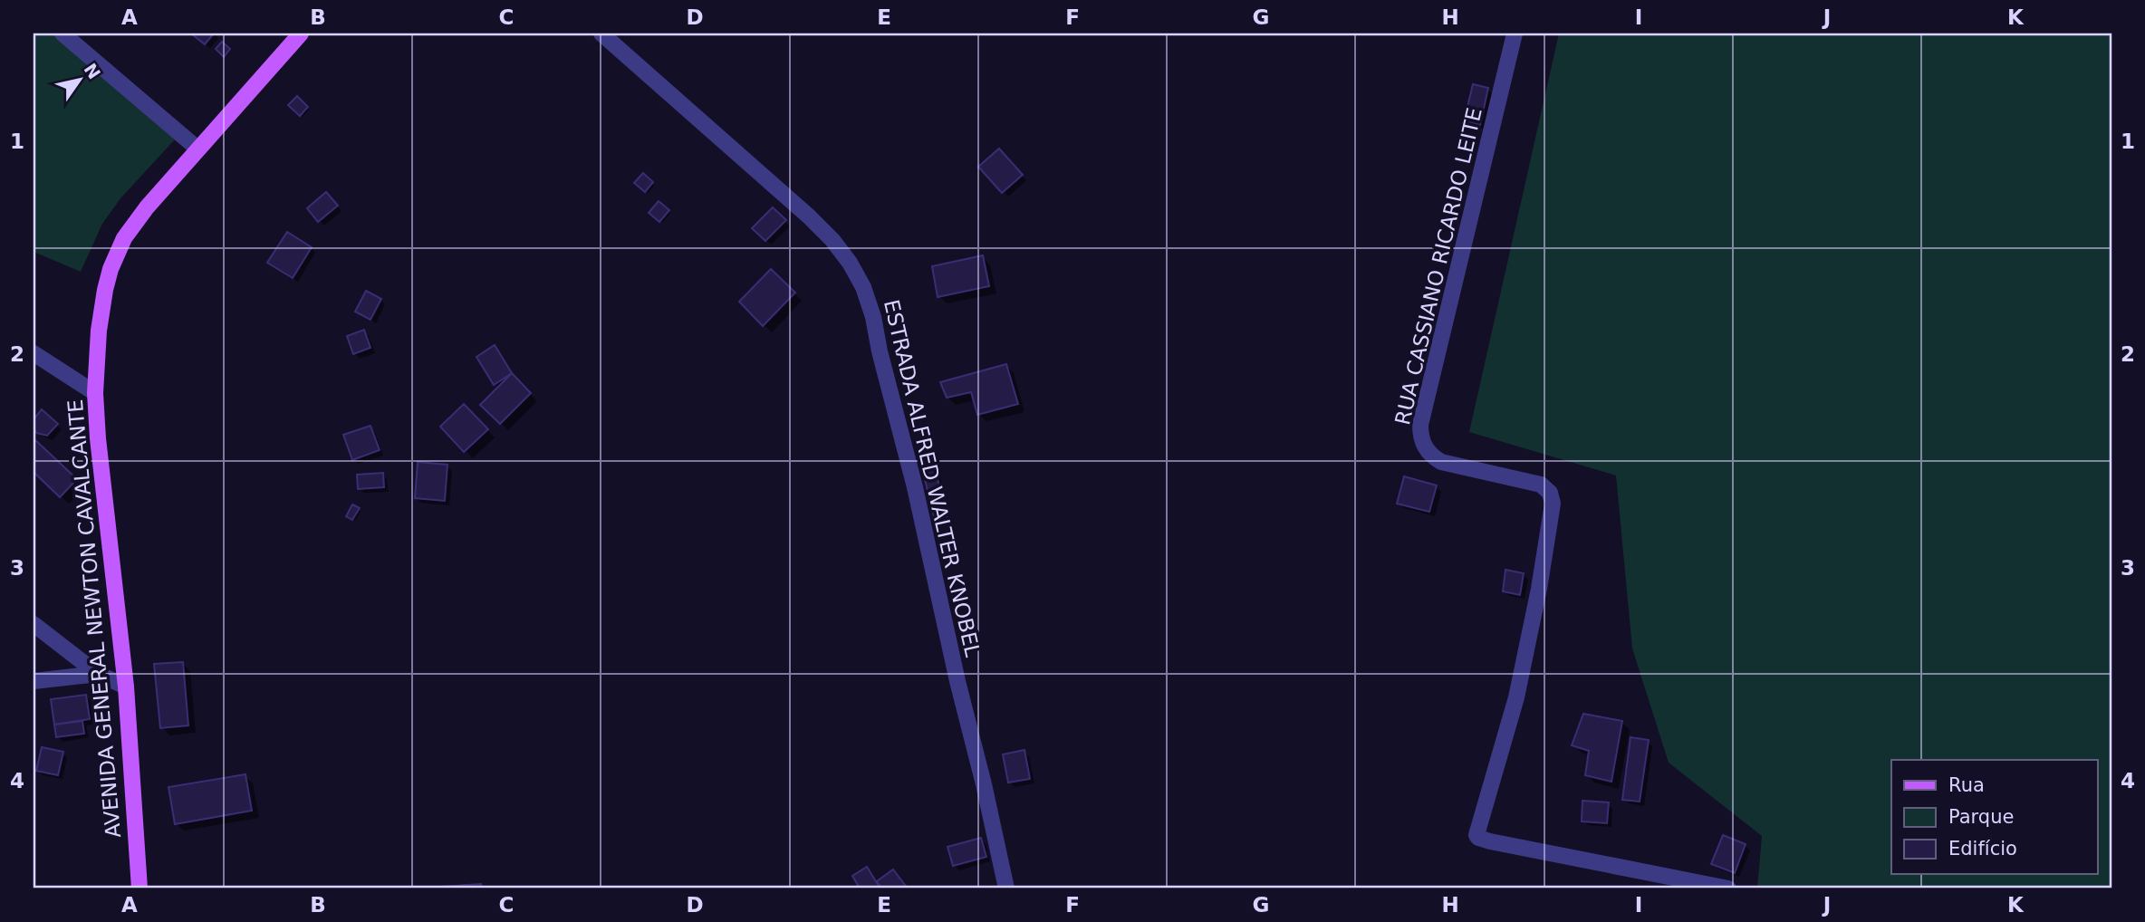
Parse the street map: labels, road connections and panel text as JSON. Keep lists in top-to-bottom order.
{
  "streets": {
    "main road": ["AVENIDA GENERAL NEWTON CAVALCANTE"],
    "street": ["RUA CASSIANO RICARDO LEITE", "ESTRADA ALFRED WALTER KNOBEL"]
  },
  "legend": ["Rua", "Parque", "Edifício"],
  "north": "top right",
  "grid": {
    "columns": [
      "A",
      "B",
      "C",
      "D",
      "E",
      "F",
      "G",
      "H",
      "I",
      "J",
      "K"
    ],
    "rows": [
      "1",
      "2",
      "3",
      "4"
    ]
  }
}
